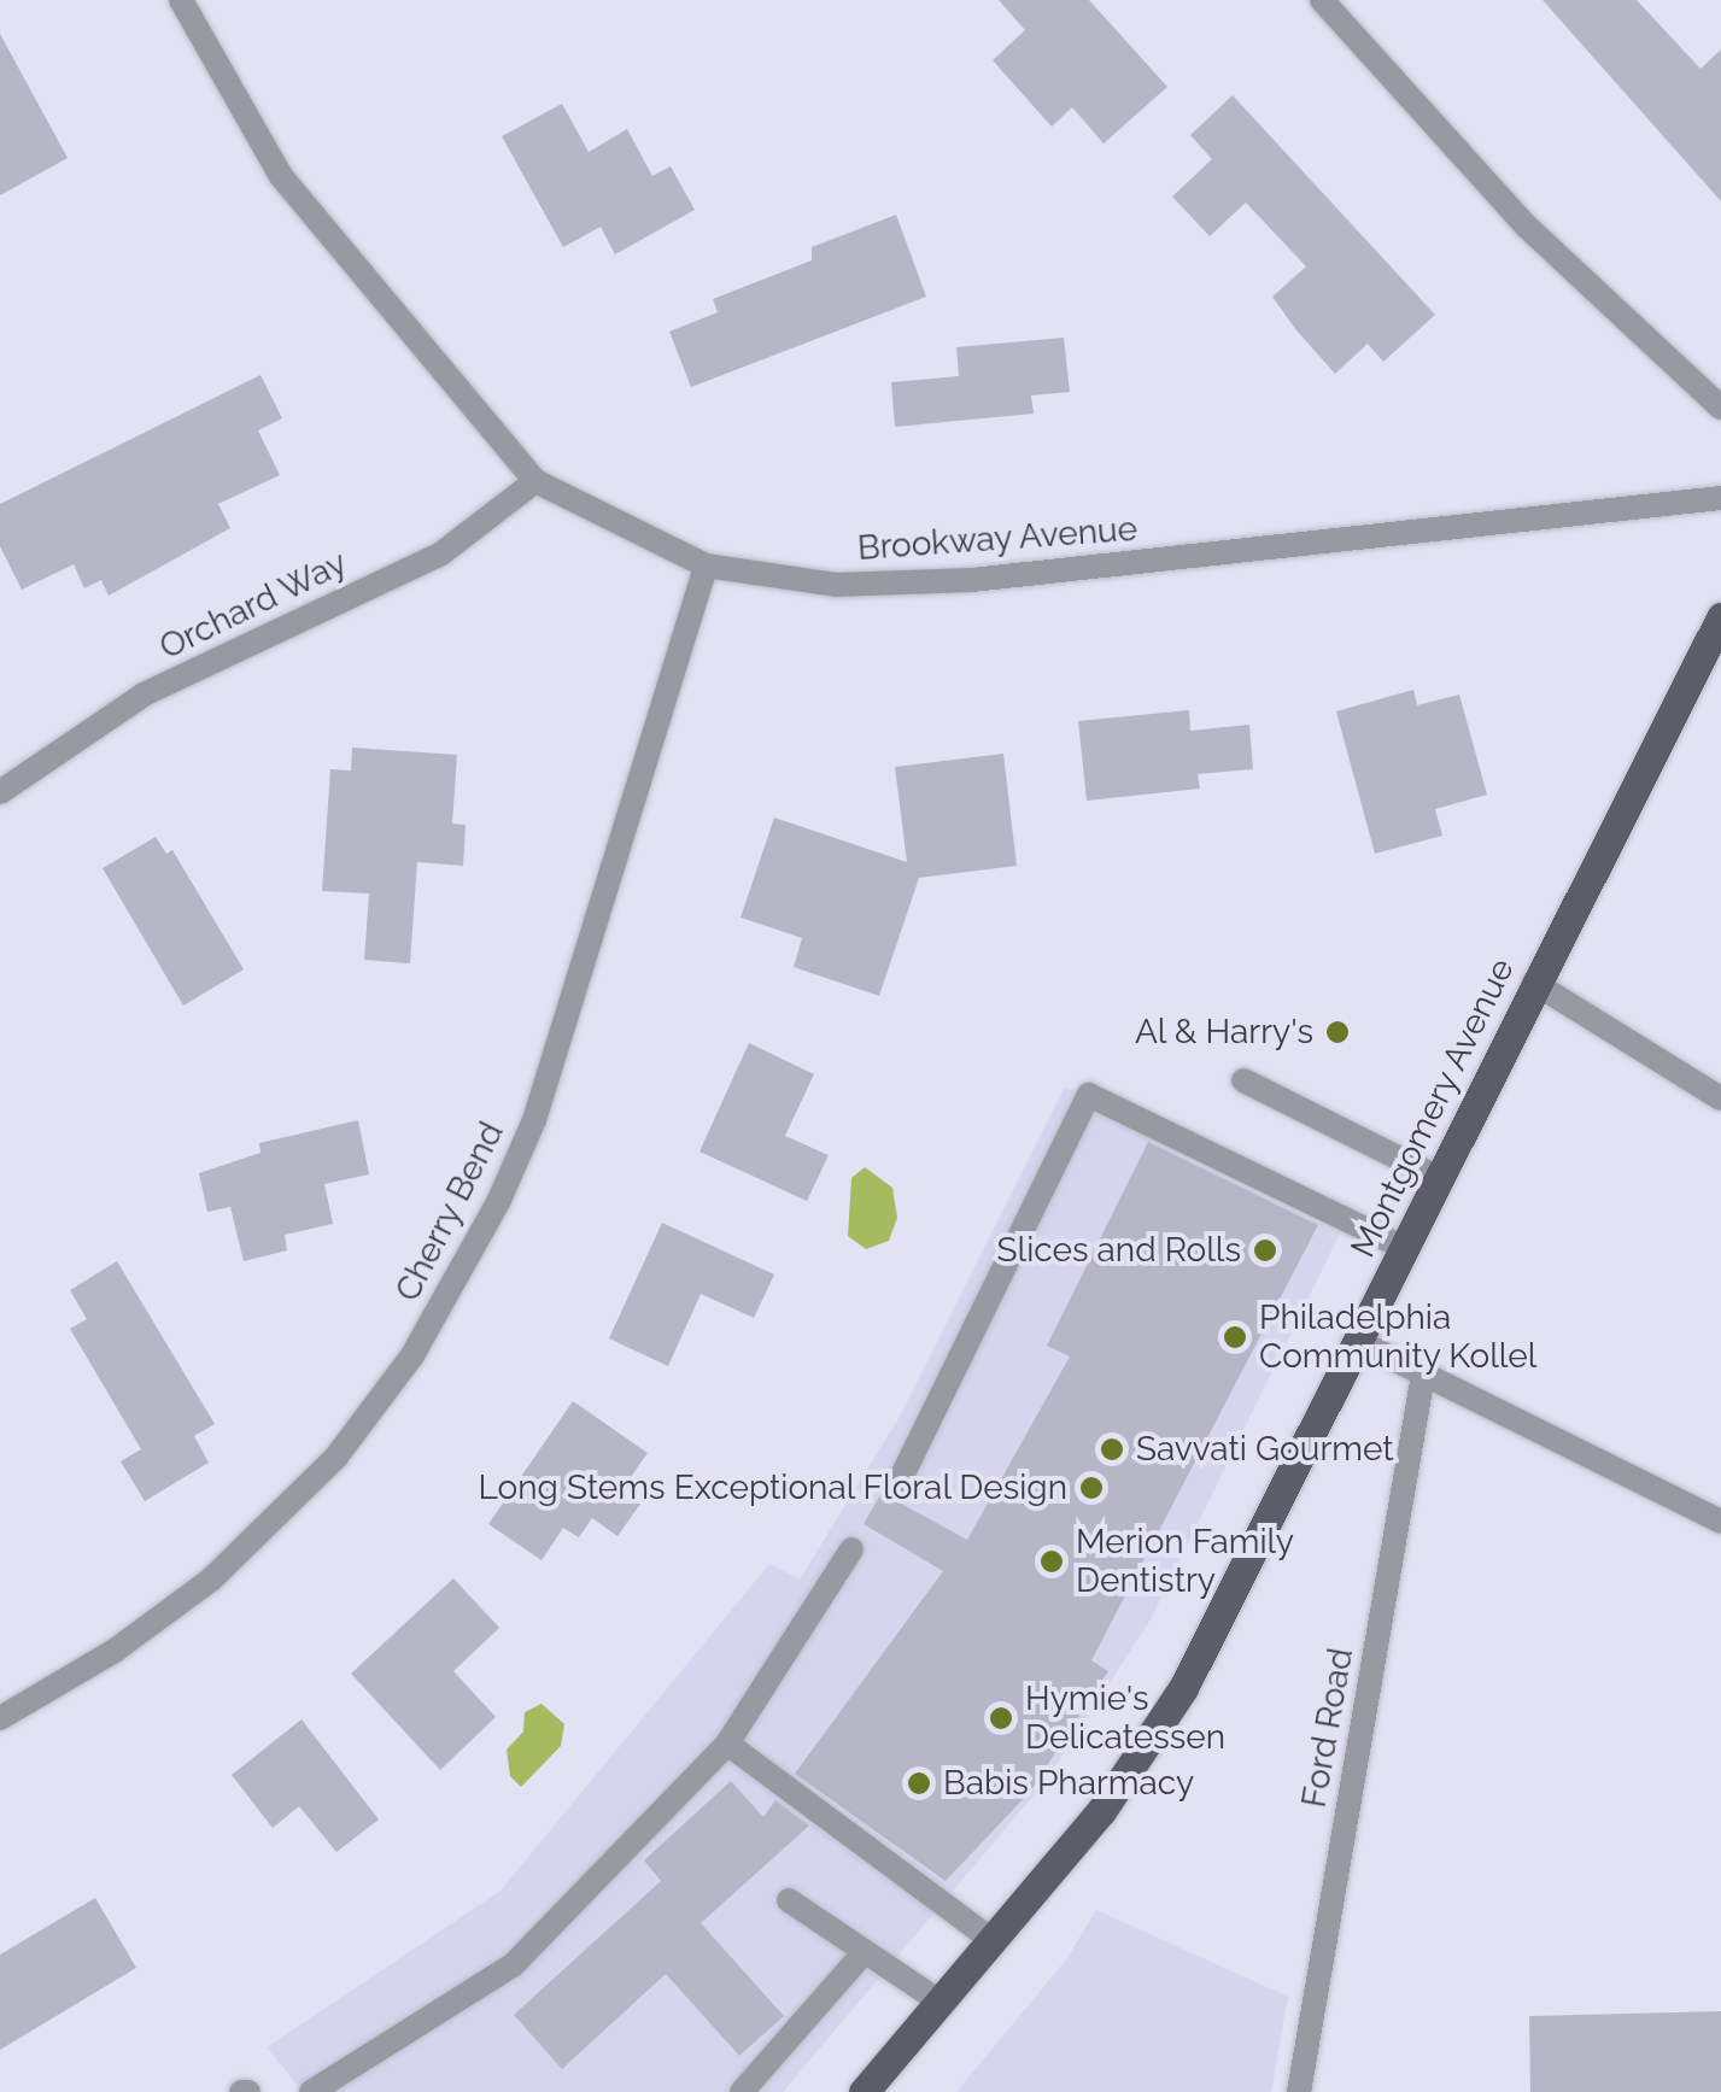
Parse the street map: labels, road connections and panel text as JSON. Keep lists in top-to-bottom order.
{
  "streets": {
    "main road": ["Montgomery Avenue"],
    "street": [
      "Brookway Avenue",
      "Orchard Way",
      "Cherry Bend",
      "Ford Road"
    ]
  },
  "crossings": [
    ["Brookway Avenue", "Orchard Way"],
    ["Brookway Avenue", "Cherry Bend"]
  ],
  "places": [
    "Al & Harry's",
    "Slices and Rolls",
    "Philadelphia Community Kollel",
    "Savvati Gourmet",
    "Long Stems Exceptional Floral Design",
    "Merion Family Dentistry",
    "Hymie's Delicatessen",
    "Babis Pharmacy"
  ]
}
